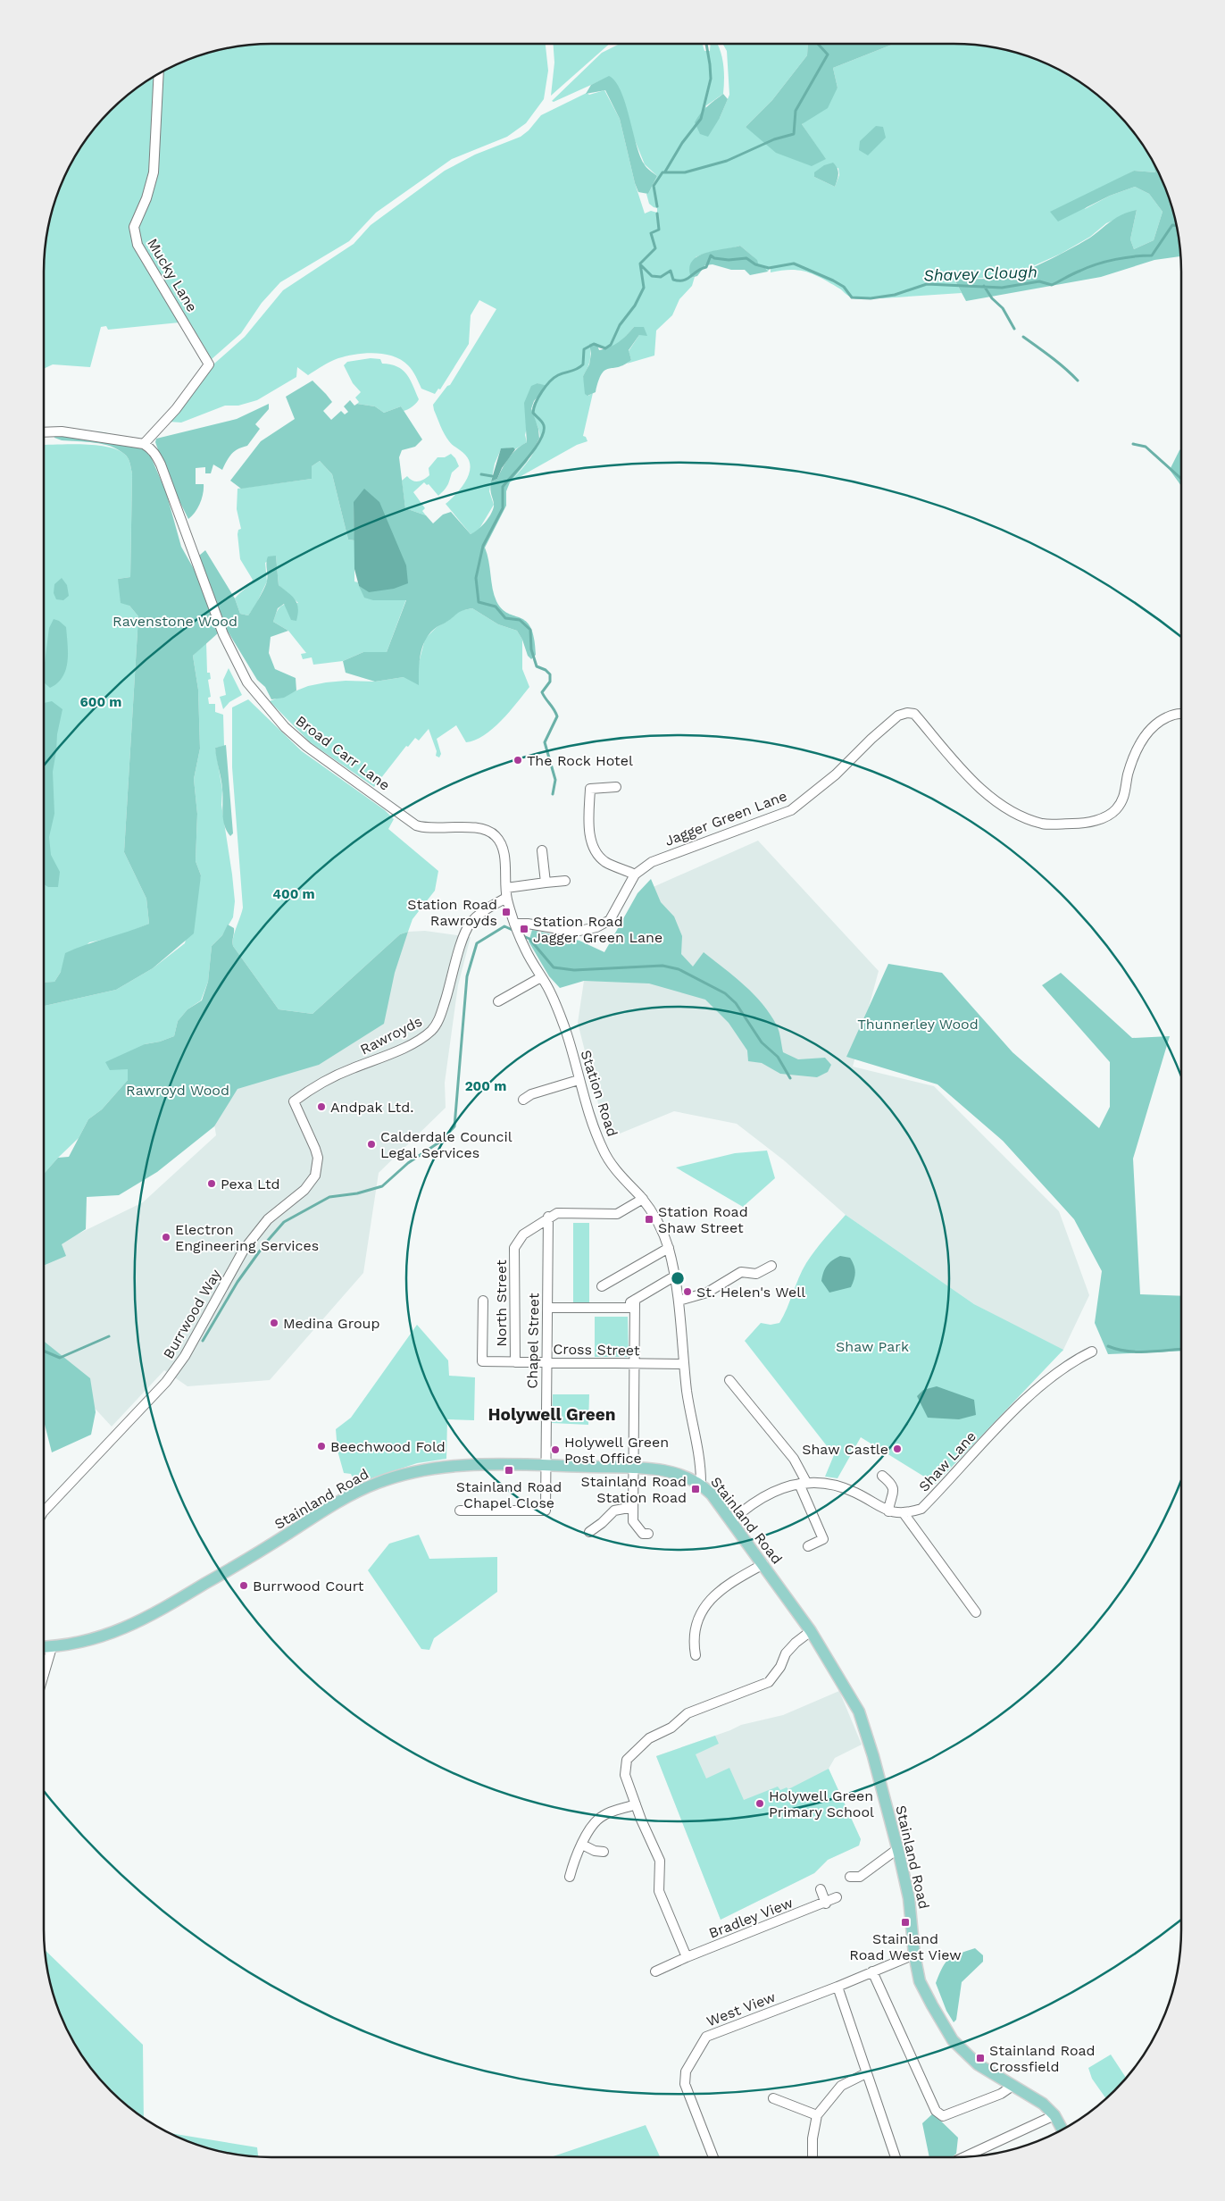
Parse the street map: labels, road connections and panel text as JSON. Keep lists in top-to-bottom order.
{
  "streets": {
    "main road": ["Stainland Road"],
    "street": [
      "Mucky Lane",
      "Broad Carr Lane",
      "Jagger Green Lane",
      "Rawroyds",
      "Station Road",
      "North Street",
      "Burrwood Way",
      "Chapel Street",
      "Cross Street",
      "Shaw Lane",
      "Bradley View",
      "West View"
    ]
  },
  "crossings": [
    ["Mucky Lane", "Broad Carr Lane"],
    ["Broad Carr Lane", "Jagger Green Lane"],
    ["Broad Carr Lane", "Rawroyds"],
    ["Broad Carr Lane", "Station Road"],
    ["Rawroyds", "Burrwood Way"],
    ["Station Road", "North Street"],
    ["Station Road", "Cross Street"],
    ["Station Road", "Stainland Road"],
    ["North Street", "Chapel Street"],
    ["North Street", "Cross Street"],
    ["Chapel Street", "Cross Street"],
    ["Chapel Street", "Stainland Road"],
    ["Shaw Lane", "Stainland Road"],
    ["Stainland Road", "West View"]
  ],
  "districts": ["Holywell Green"],
  "water": ["Shavey Clough"],
  "parks": [
    "Ravenstone Wood",
    "Thunnerley Wood",
    "Rawroyd Wood",
    "Shaw Park"
  ],
  "places": {
    "other": [
      "The Rock Hotel",
      "Andpak Ltd.",
      "Calderdale Council Legal Services",
      "Pexa Ltd",
      "Electron Engineering Services",
      "St. Helen's Well",
      "Medina Group",
      "Beechwood Fold",
      "Shaw Castle",
      "Holywell Green Post Office",
      "Burrwood Court",
      "Holywell Green Primary School"
    ],
    "transit": [
      "Station Road Rawroyds",
      "Station Road Jagger Green Lane",
      "Station Road Shaw Street",
      "Stainland Road Chapel Close",
      "Stainland Road Station Road",
      "Stainland Road West View",
      "Stainland Road Crossfield"
    ]
  },
  "rings": ["600 m", "400 m", "200 m"]
}
